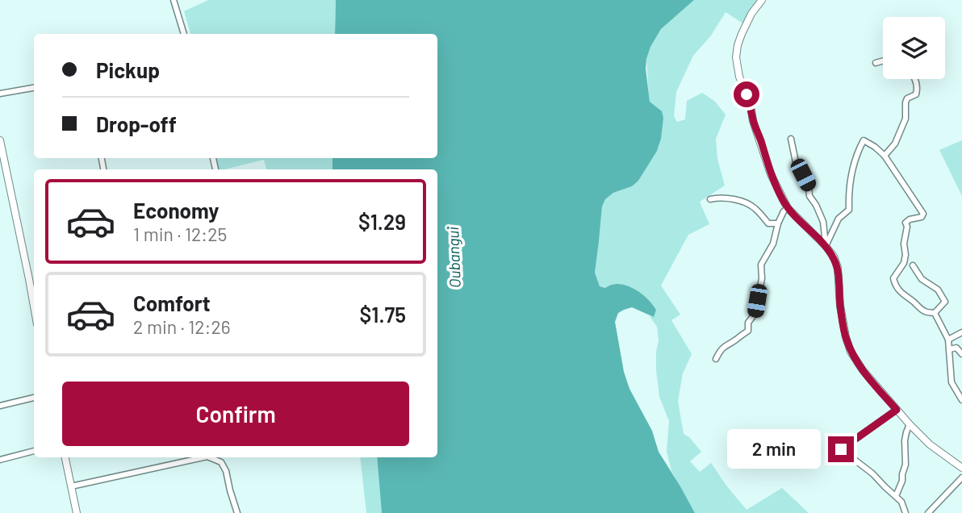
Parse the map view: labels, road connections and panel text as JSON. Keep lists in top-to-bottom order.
{
  "water": ["Oubangui"],
  "page": {
    "banner": ["Pickup", "Drop-off"],
    "list": [
      {
        "name": "Economy",
        "note": "1 min · 12:25",
        "value": "$1.29"
      },
      {
        "name": "Comfort",
        "note": "2 min · 12:26",
        "value": "$1.75"
      }
    ],
    "buttons": "Confirm",
    "bubble": "2 min"
  }
}
